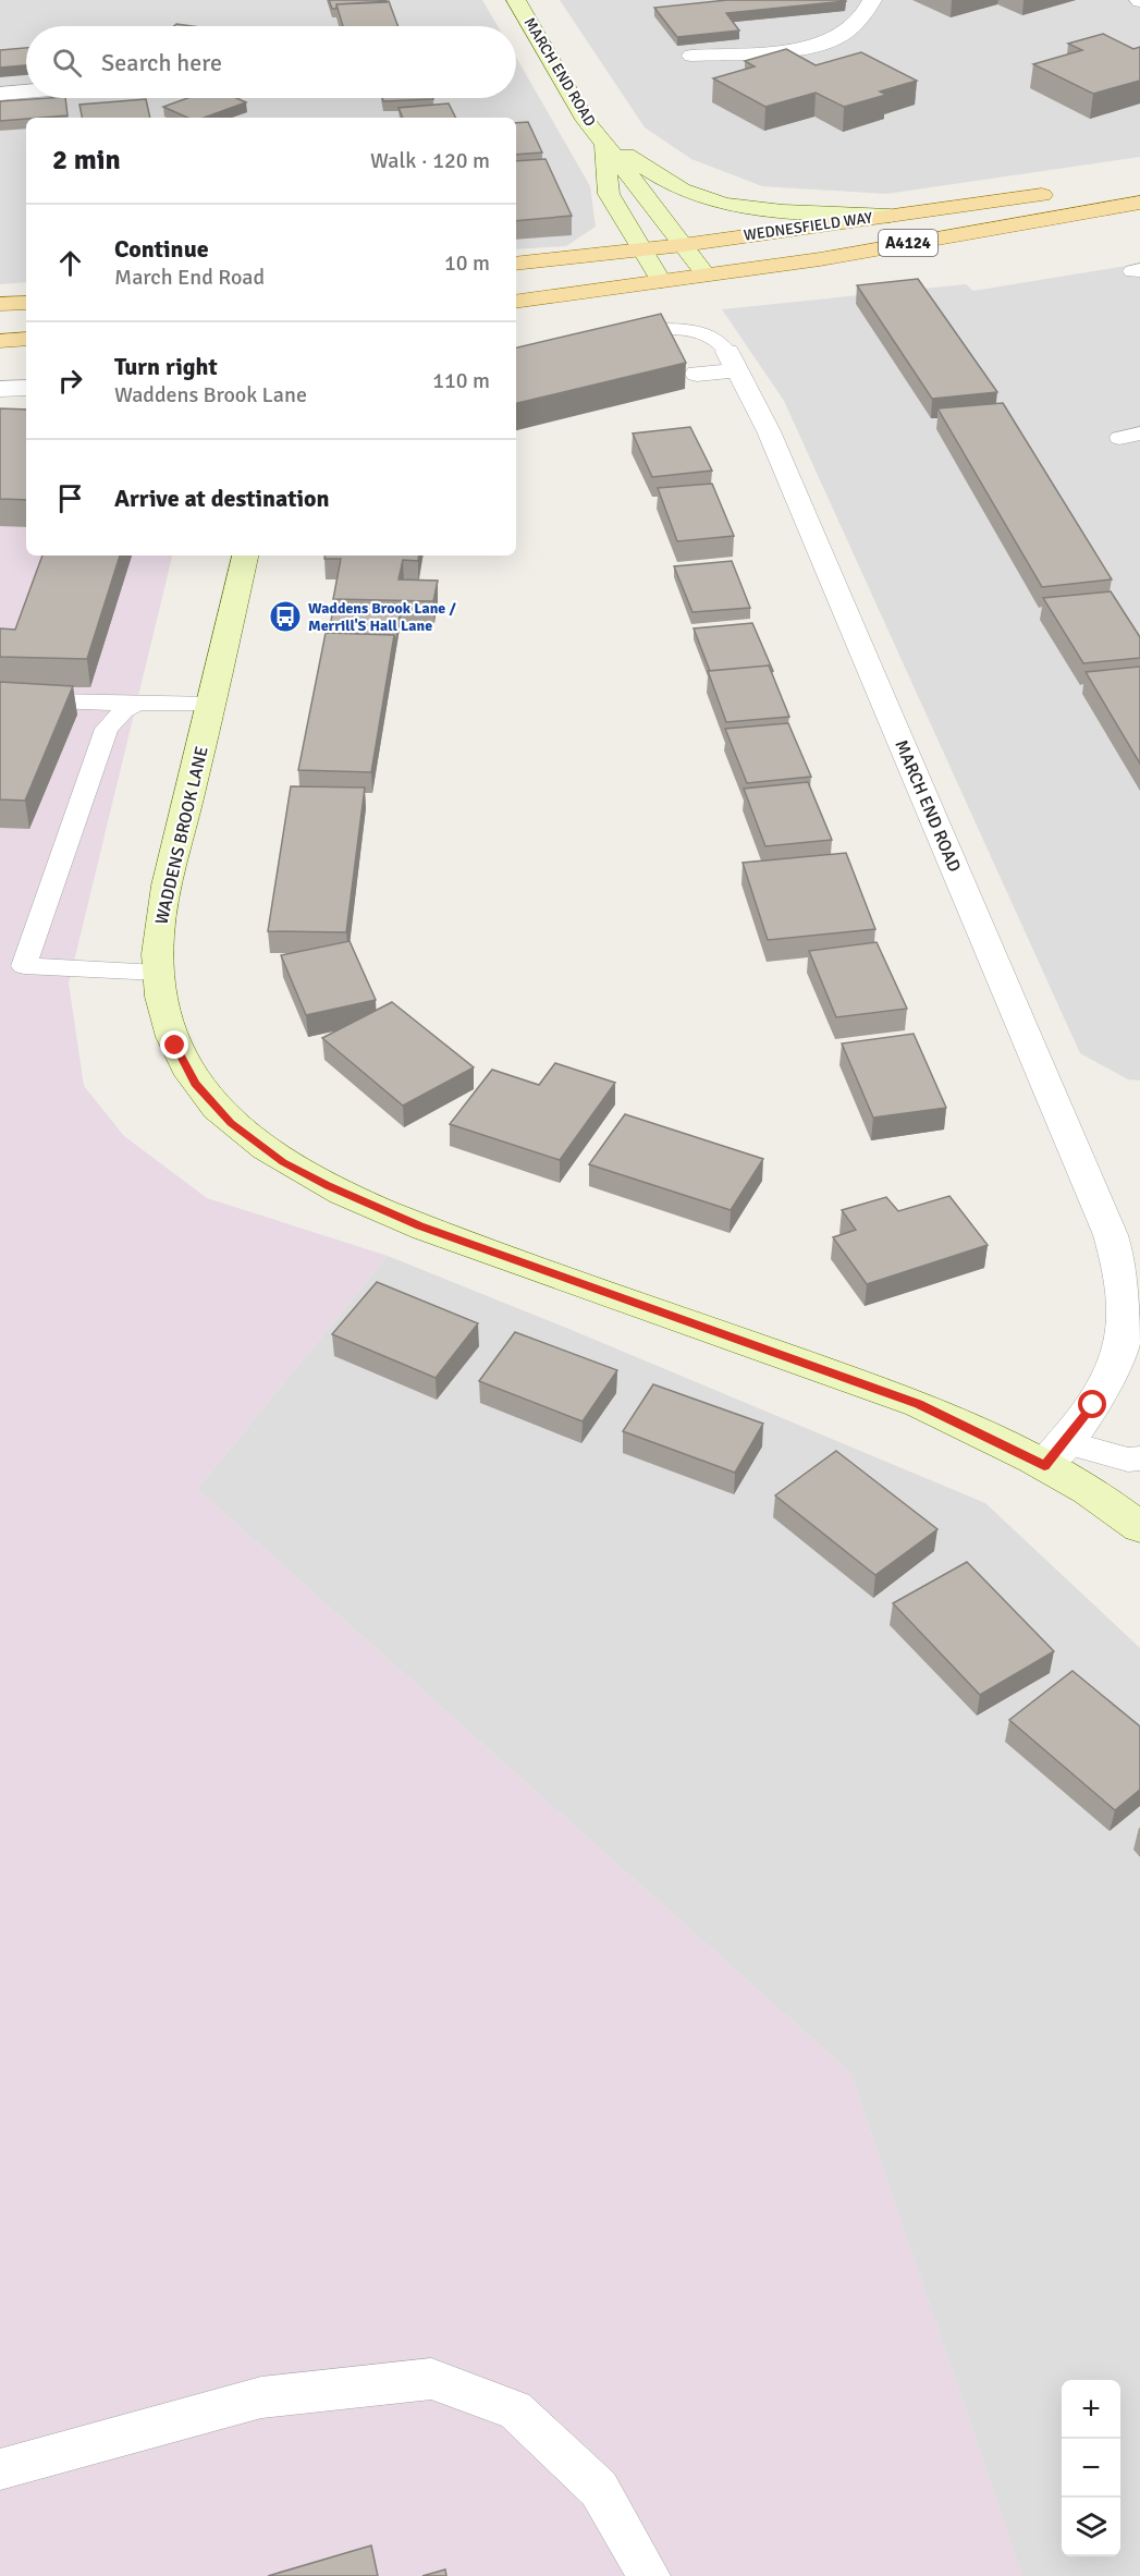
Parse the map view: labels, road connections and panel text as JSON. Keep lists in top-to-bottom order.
{
  "streets": {
    "main road": ["WEDNESFIELD WAY", "A4124"],
    "street": ["MARCH END ROAD", "WADDENS BROOK LANE"]
  },
  "crossings": [
    ["MARCH END ROAD", "WEDNESFIELD WAY"],
    ["MARCH END ROAD", "A4124"],
    ["MARCH END ROAD", "WADDENS BROOK LANE"]
  ],
  "places": {
    "bus stop": ["Waddens Brook Lane / Merrill'S Hall Lane"]
  },
  "page": {
    "search": "Search here",
    "heading": ["2 min", "Walk · 120 m"],
    "list": [
      ["Continue", "March End Road", "10 m"],
      ["Turn right", "Waddens Brook Lane", "110 m"],
      "Arrive at destination"
    ],
    "map_buttons": ["+", "−"]
  }
}
